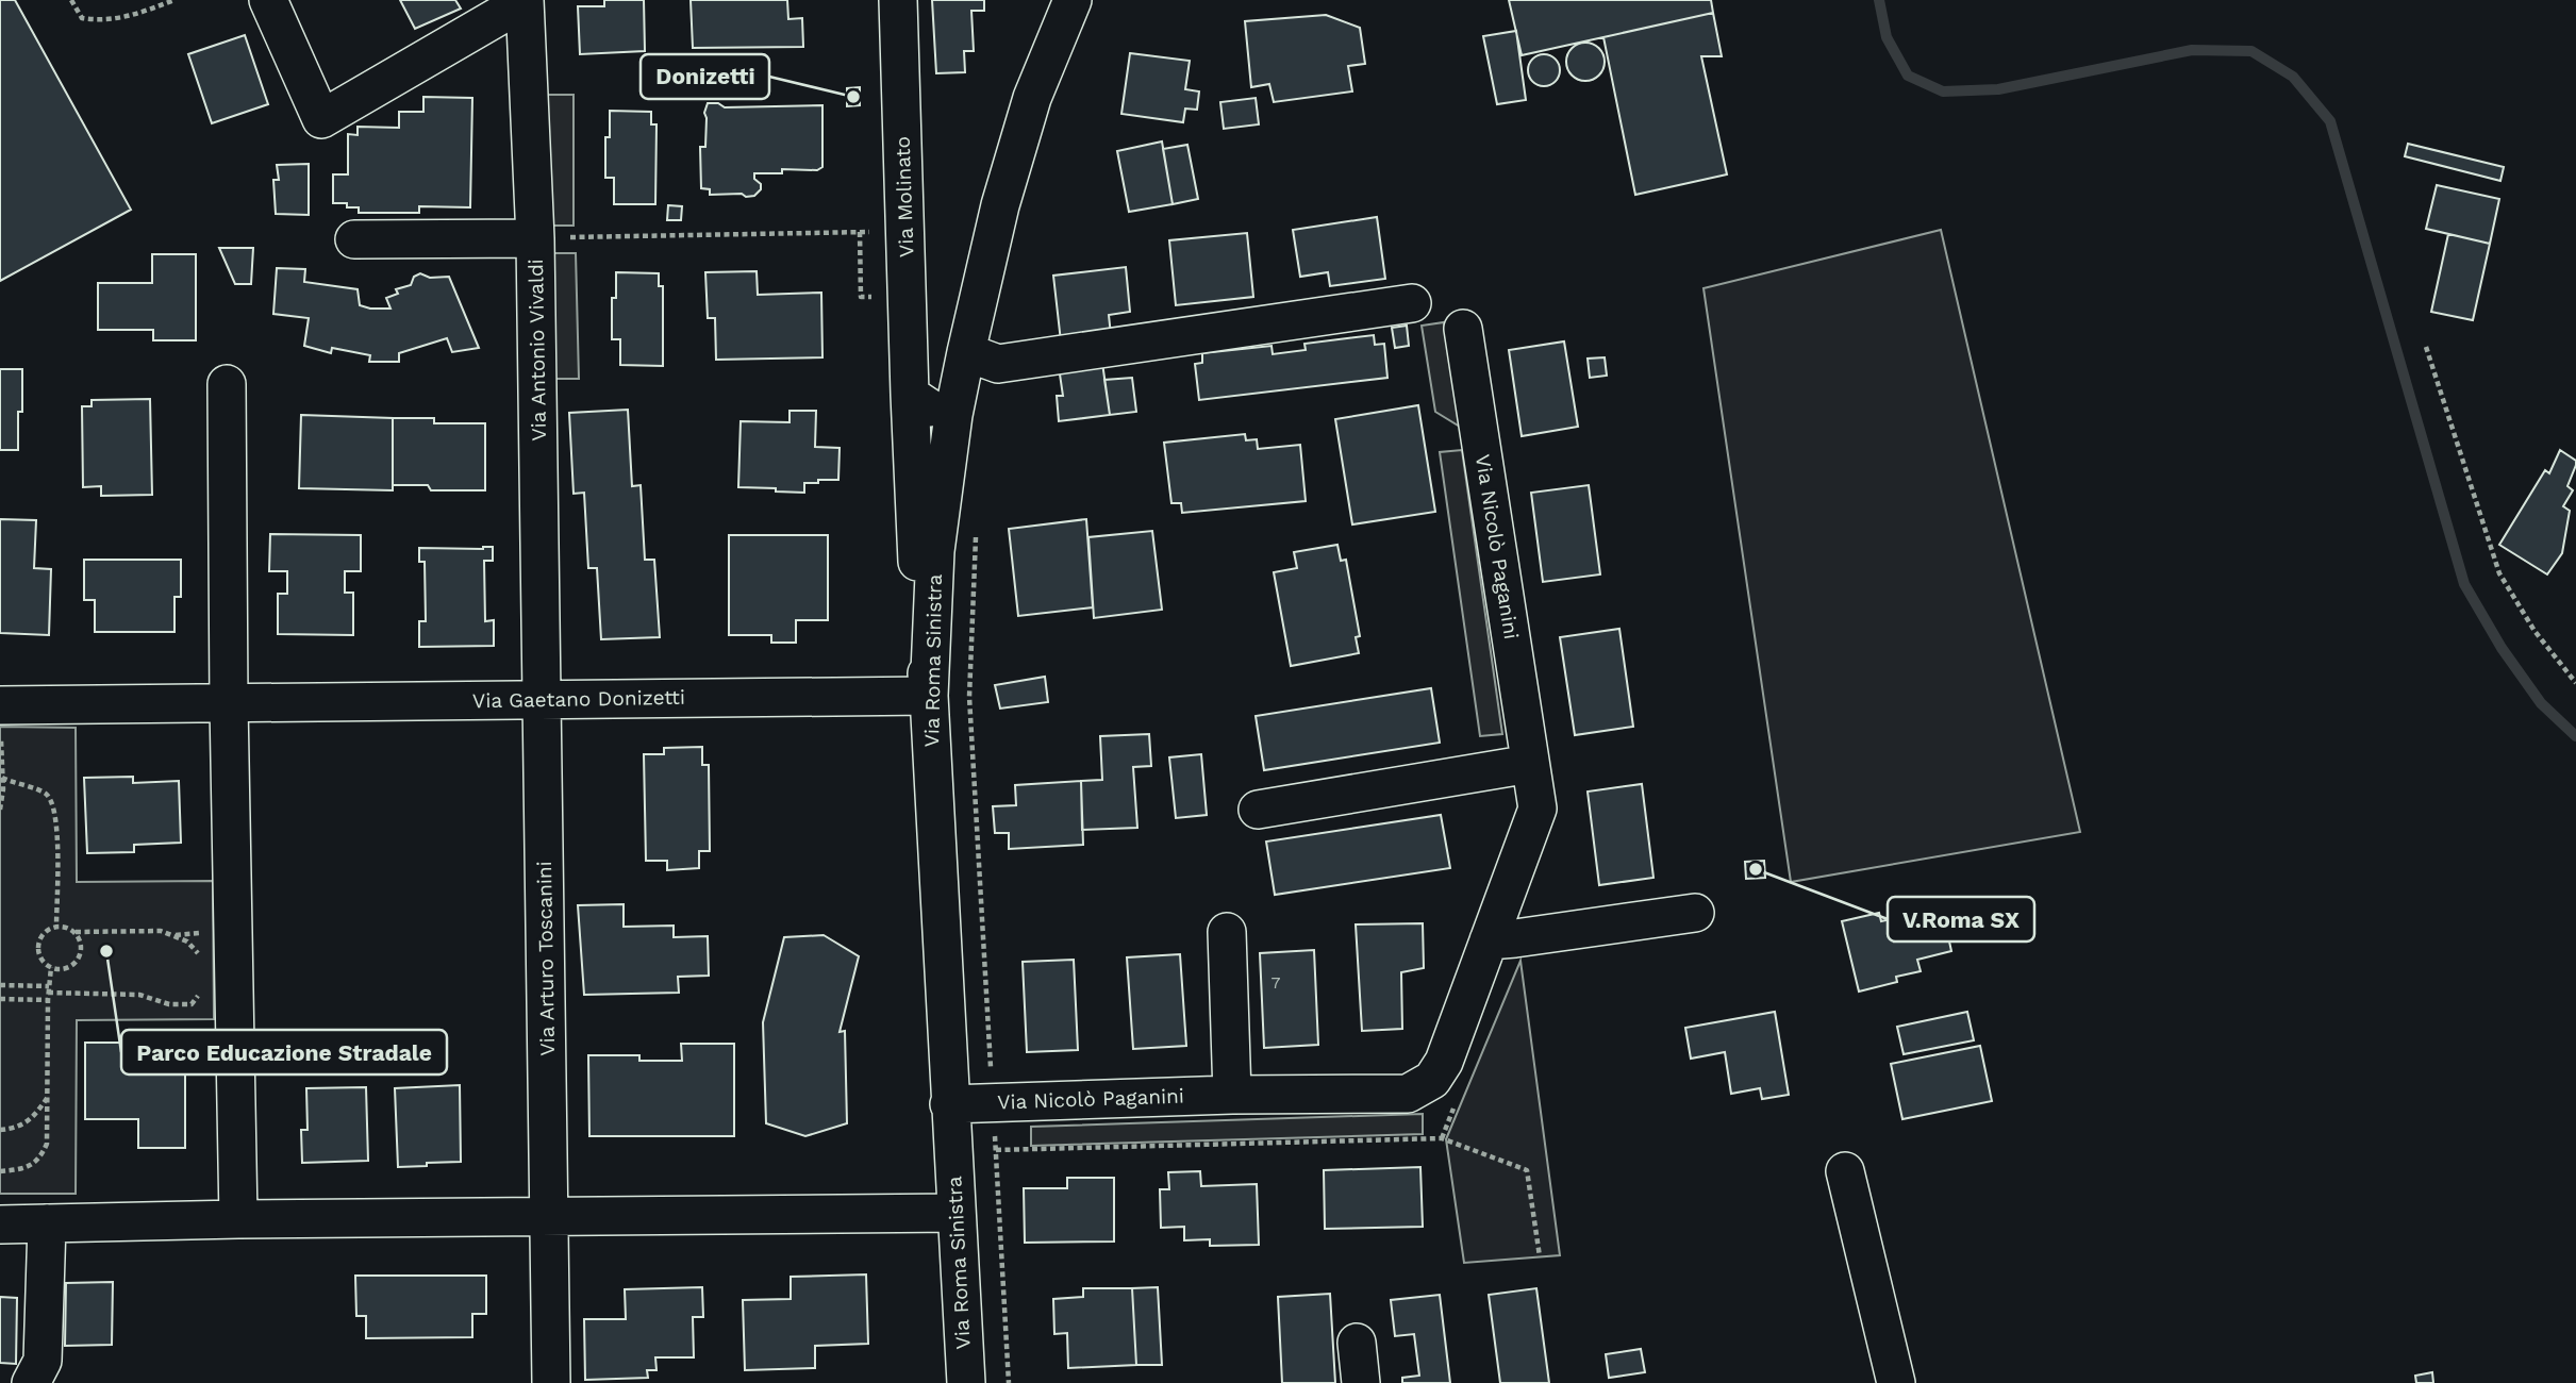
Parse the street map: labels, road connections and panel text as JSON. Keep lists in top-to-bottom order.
{
  "streets": {
    "street": [
      "Via Molinato",
      "Via Antonio Vivaldi",
      "Via Nicolò Paganini",
      "Via Roma Sinistra",
      "Via Gaetano Donizetti",
      "Via Arturo Toscanini"
    ]
  },
  "crossings": [
    ["Via Molinato", "Via Roma Sinistra"],
    ["Via Molinato", "Via Gaetano Donizetti"],
    ["Via Antonio Vivaldi", "Via Gaetano Donizetti"],
    ["Via Antonio Vivaldi", "Via Arturo Toscanini"],
    ["Via Nicolò Paganini", "Via Roma Sinistra"],
    ["Via Roma Sinistra", "Via Gaetano Donizetti"],
    ["Via Gaetano Donizetti", "Via Arturo Toscanini"]
  ],
  "places": ["Donizetti", "V.Roma SX", "Parco Educazione Stradale"],
  "house_numbers": ["7"]
}
